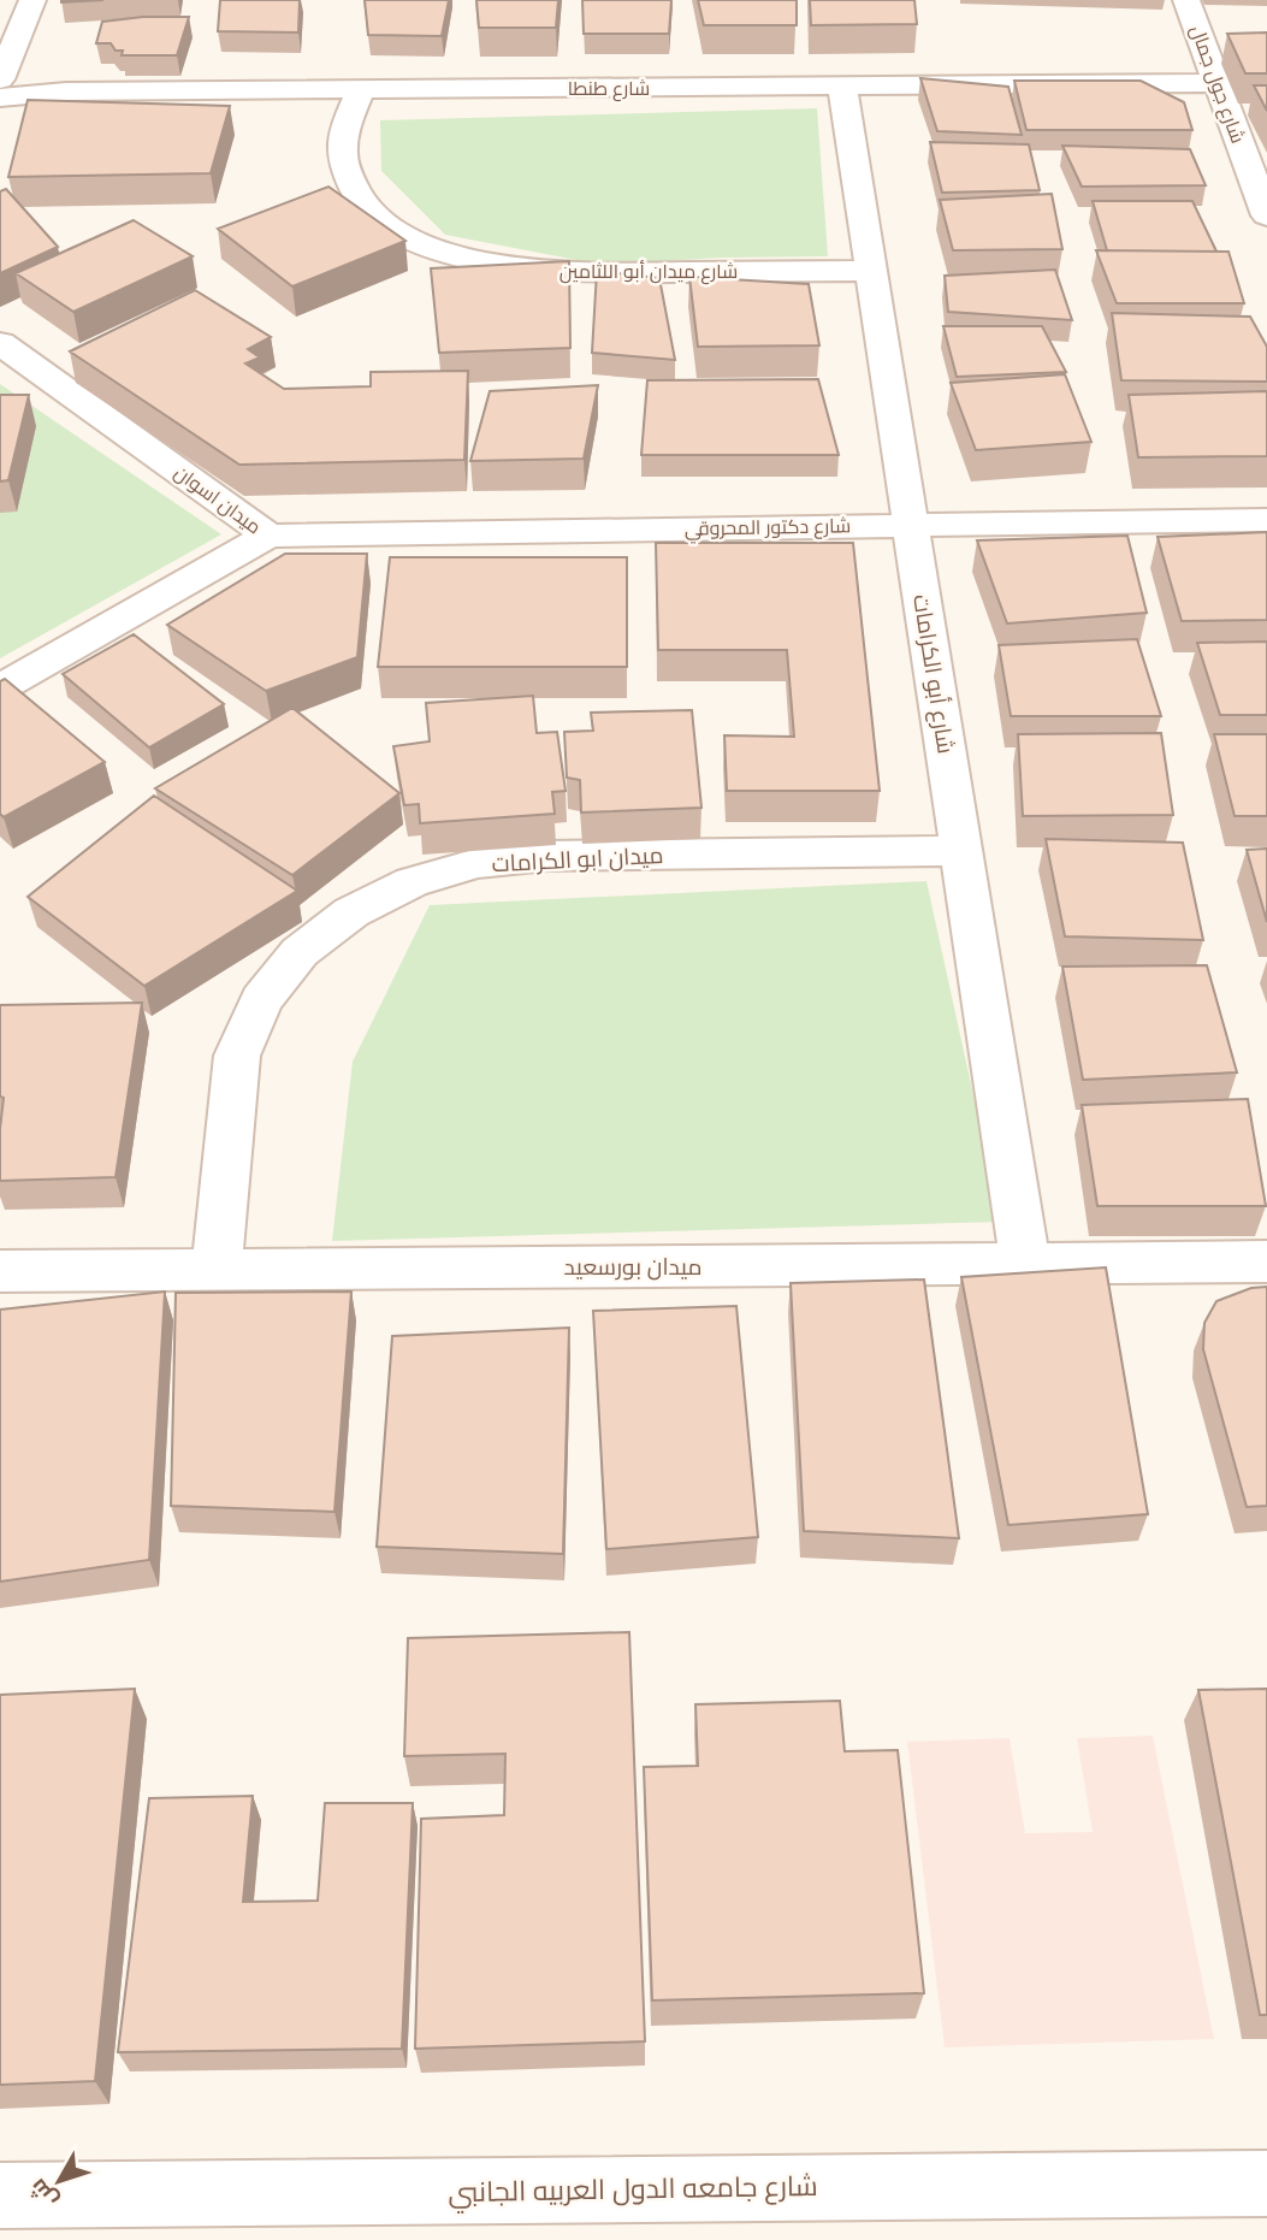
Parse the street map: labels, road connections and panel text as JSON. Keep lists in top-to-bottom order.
{
  "streets": {
    "street": [
      "شارع جول جمال",
      "شارع طنطا",
      "شارع ميدان أبو اللثامين",
      "ميدان اسوان",
      "شارع دكتور المحروقي",
      "شارع أبو الكرامات",
      "ميدان ابو الكرامات",
      "ميدان بورسعيد",
      "شارع جامعه الدول العربيه الجانبي"
    ]
  },
  "crossings": [
    ["شارع جول جمال", "شارع طنطا"],
    ["شارع طنطا", "شارع ميدان أبو اللثامين"],
    ["شارع طنطا", "شارع أبو الكرامات"],
    ["شارع ميدان أبو اللثامين", "شارع أبو الكرامات"],
    ["ميدان اسوان", "شارع دكتور المحروقي"],
    ["شارع دكتور المحروقي", "شارع أبو الكرامات"],
    ["شارع أبو الكرامات", "ميدان ابو الكرامات"],
    ["شارع أبو الكرامات", "ميدان بورسعيد"],
    ["ميدان ابو الكرامات", "ميدان بورسعيد"]
  ],
  "north": "bottom left"
}
